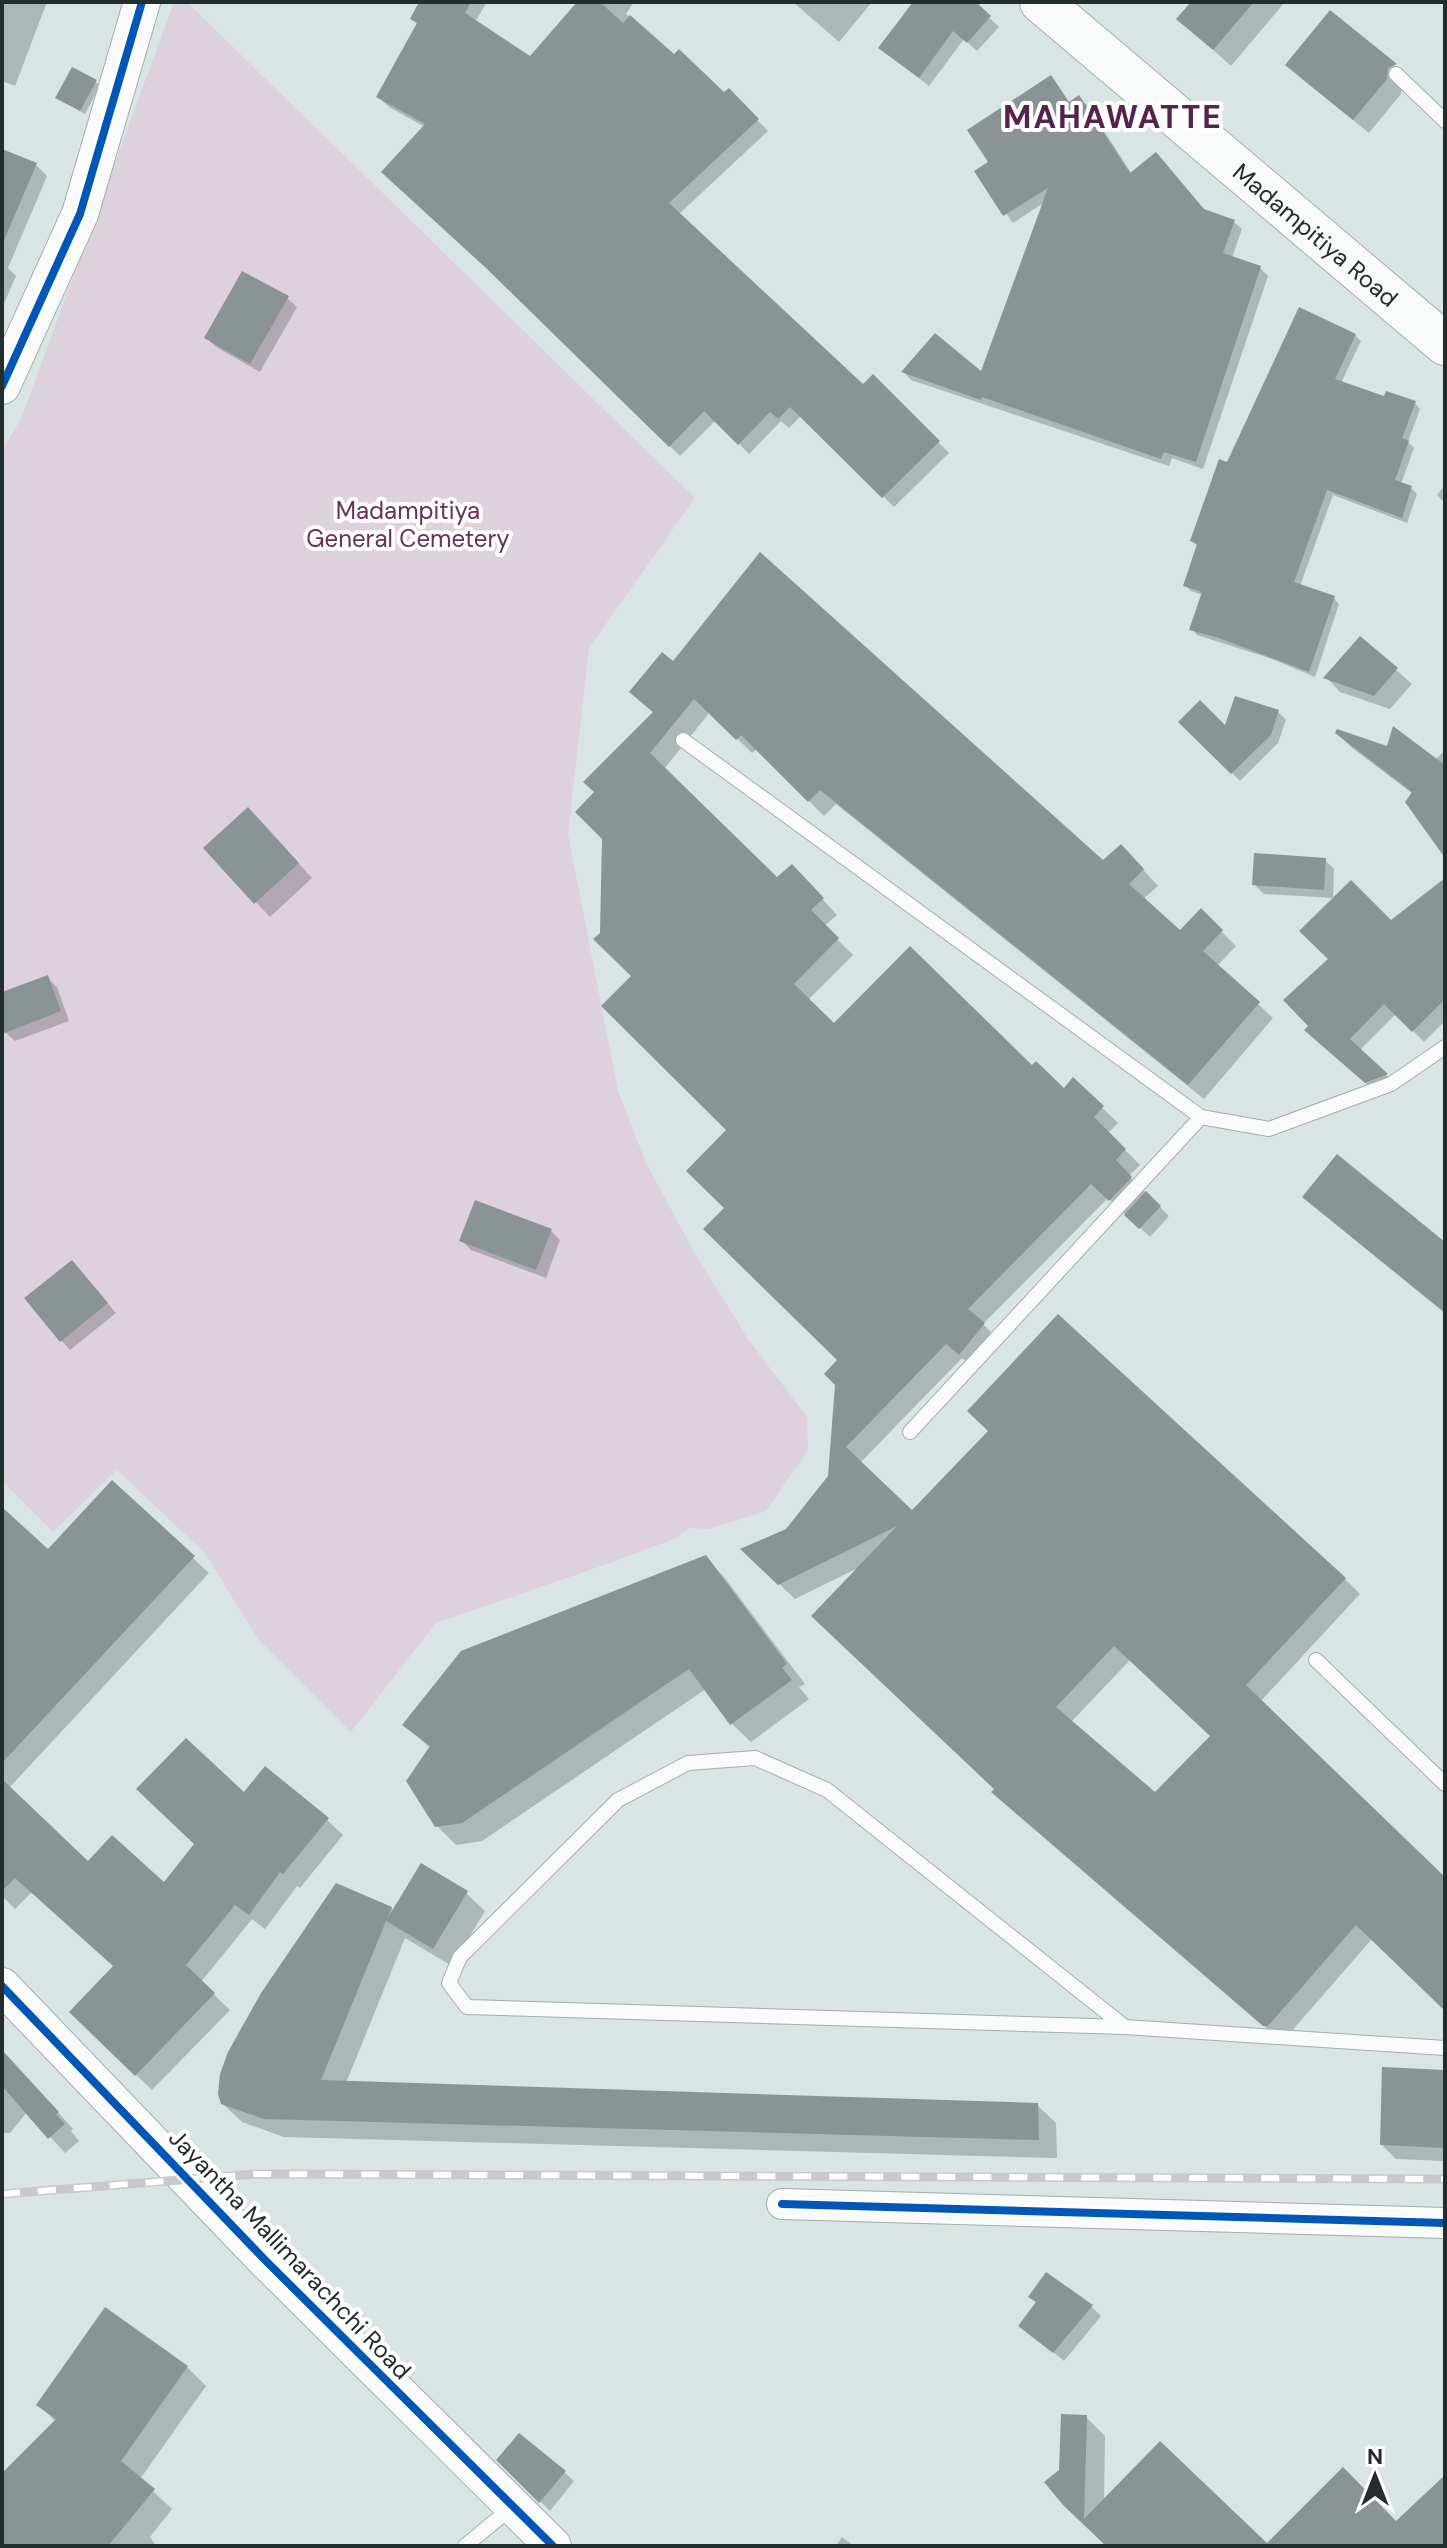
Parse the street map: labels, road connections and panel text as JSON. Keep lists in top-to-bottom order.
{
  "streets": {
    "main road": ["Madampitiya Road"],
    "street": ["Jayantha Mallimarachchi Road"]
  },
  "districts": ["MAHAWATTE"],
  "parks": ["Madampitiya General Cemetery"],
  "north": "top"
}
